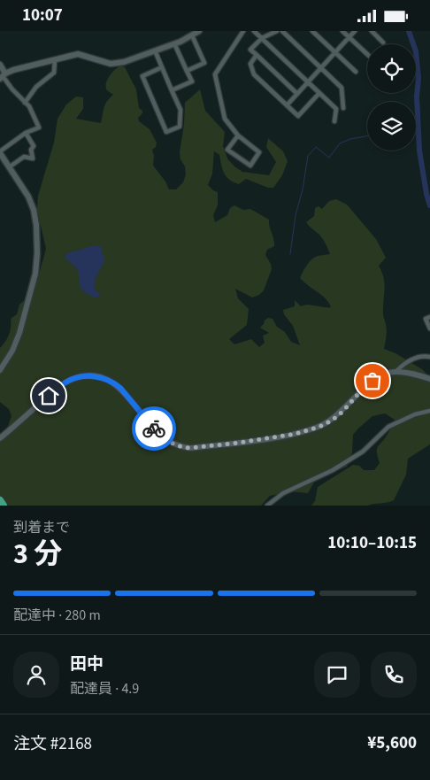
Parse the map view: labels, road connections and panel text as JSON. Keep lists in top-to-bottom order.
{
  "page": {
    "status": "10:07",
    "heading": ["3 分", "到着まで", "10:10–10:15"],
    "panel": [
      "田中",
      "配達員 · 4.9",
      "注文 #2168",
      "¥5,600"
    ],
    "bar": "配達中 · 280 m"
  }
}
